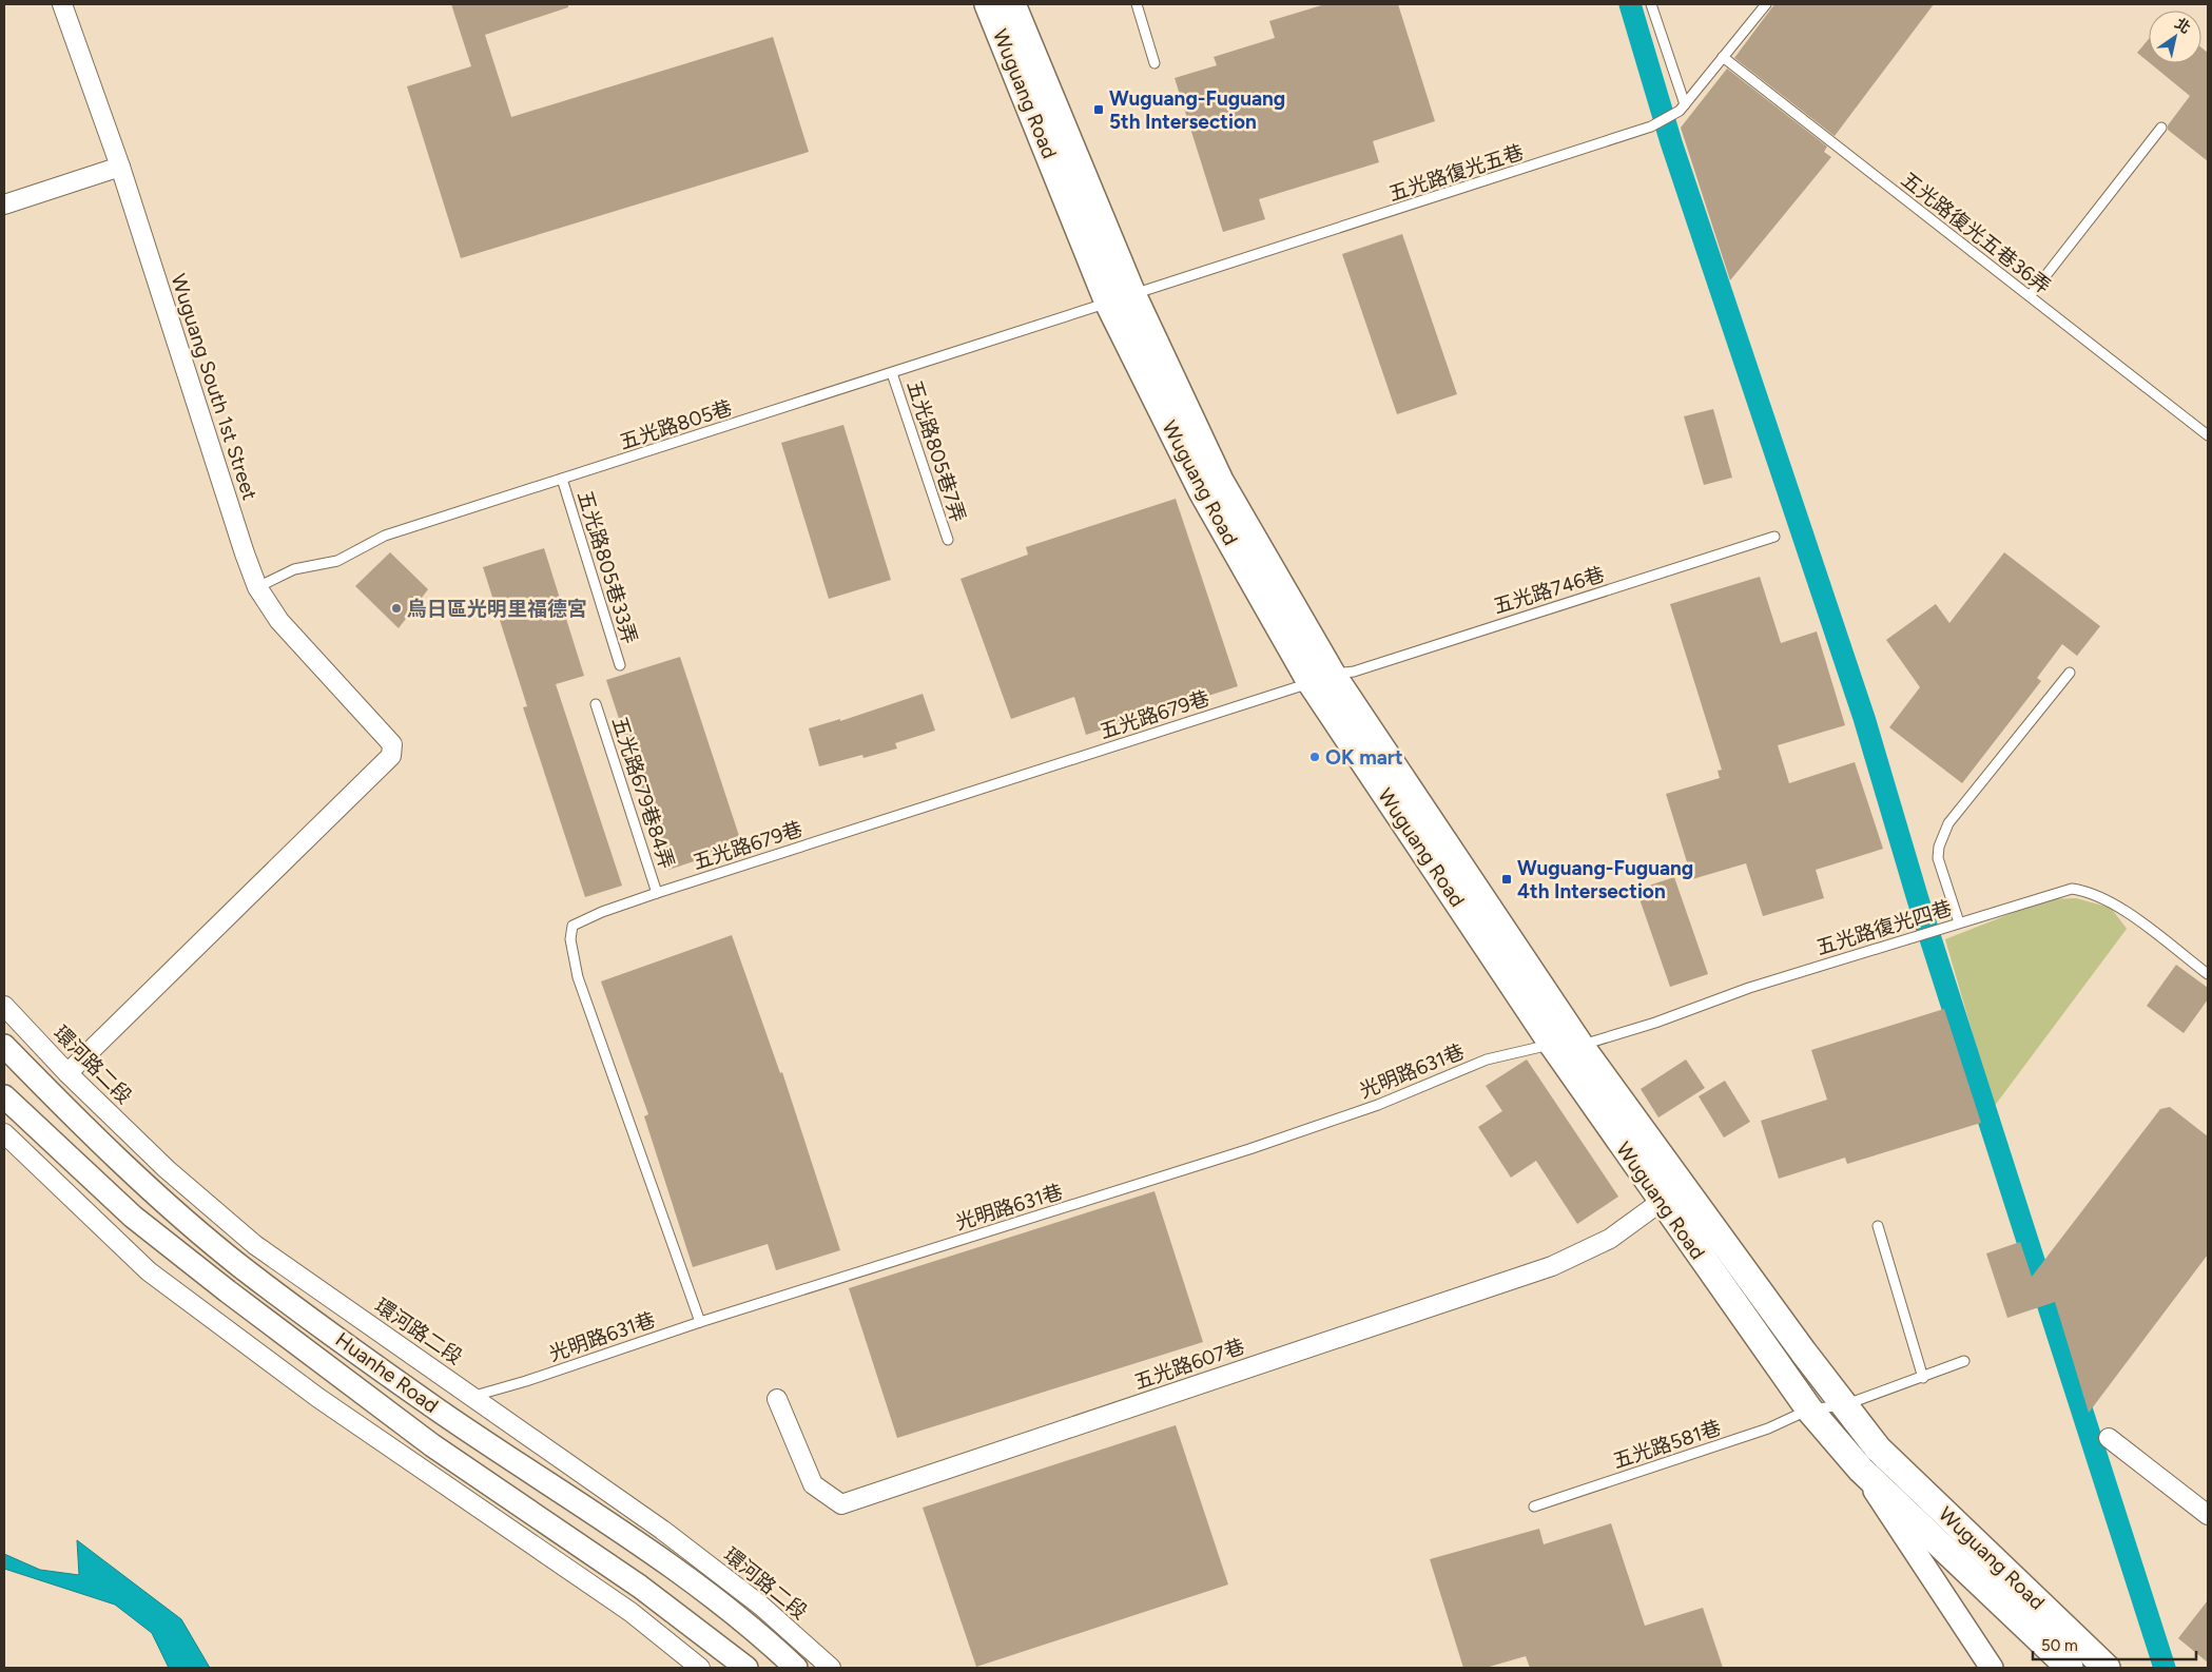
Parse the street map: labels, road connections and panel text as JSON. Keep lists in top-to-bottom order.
{
  "streets": {
    "main road": ["Wuguang Road"],
    "street": [
      "Wuguang South 1st Street",
      "環河路二段",
      "五光路607巷",
      "Huanhe Road"
    ],
    "lane": [
      "五光路復光五巷",
      "五光路復光五巷36弄",
      "五光路805巷",
      "五光路805巷7弄",
      "五光路805巷33弄",
      "五光路746巷",
      "五光路679巷",
      "五光路679巷84弄",
      "五光路復光四巷",
      "光明路631巷",
      "五光路581巷"
    ]
  },
  "crossings": [
    ["Wuguang Road", "五光路復光五巷"],
    ["Wuguang Road", "五光路805巷"],
    ["Wuguang Road", "五光路746巷"],
    ["Wuguang Road", "五光路679巷"],
    ["Wuguang Road", "五光路復光四巷"],
    ["Wuguang Road", "光明路631巷"],
    ["Wuguang Road", "五光路607巷"],
    ["Wuguang Road", "五光路581巷"],
    ["五光路復光五巷", "五光路復光五巷36弄"],
    ["五光路復光五巷", "五光路805巷"],
    ["Wuguang South 1st Street", "五光路805巷"],
    ["Wuguang South 1st Street", "環河路二段"],
    ["五光路805巷", "五光路805巷7弄"],
    ["五光路805巷", "五光路805巷33弄"],
    ["五光路746巷", "五光路679巷"],
    ["五光路679巷", "五光路679巷84弄"],
    ["五光路679巷", "光明路631巷"],
    ["五光路復光四巷", "光明路631巷"],
    ["環河路二段", "光明路631巷"]
  ],
  "places": {
    "transit": ["Wuguang-Fuguang 5th Intersection", "Wuguang-Fuguang 4th Intersection"],
    "other": ["烏日區光明里福德宮", "OK mart"]
  },
  "scale_bar": "50 m",
  "north": "top right"
}
